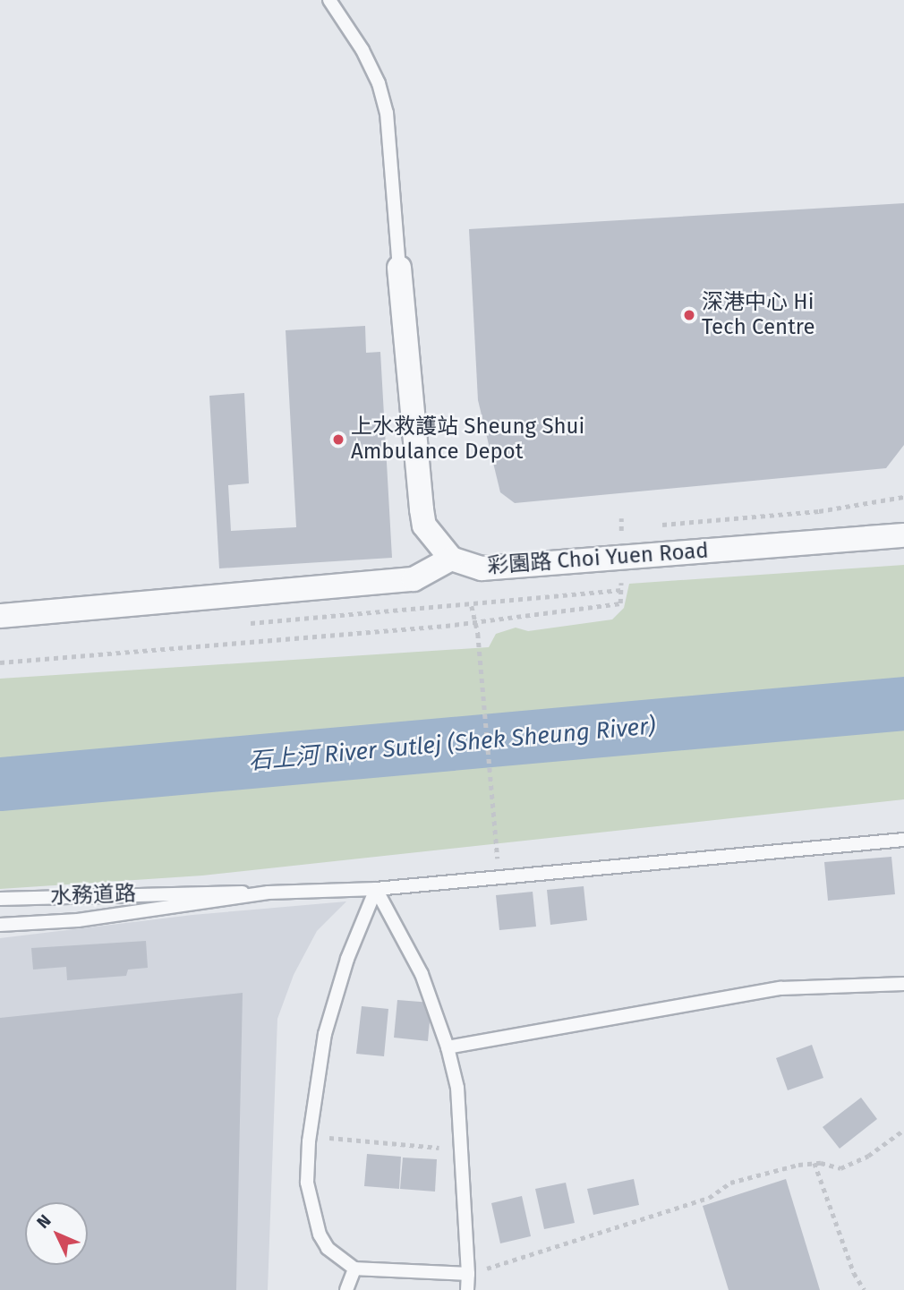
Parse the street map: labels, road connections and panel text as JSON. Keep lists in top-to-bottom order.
{
  "streets": {
    "street": ["彩園路 Choi Yuen Road"],
    "lane": ["水務道路"]
  },
  "water": ["石上河 River Sutlej (Shek Sheung River)"],
  "places": ["深港中心 Hi Tech Centre", "上水救護站 Sheung Shui Ambulance Depot"],
  "north": "top left"
}
